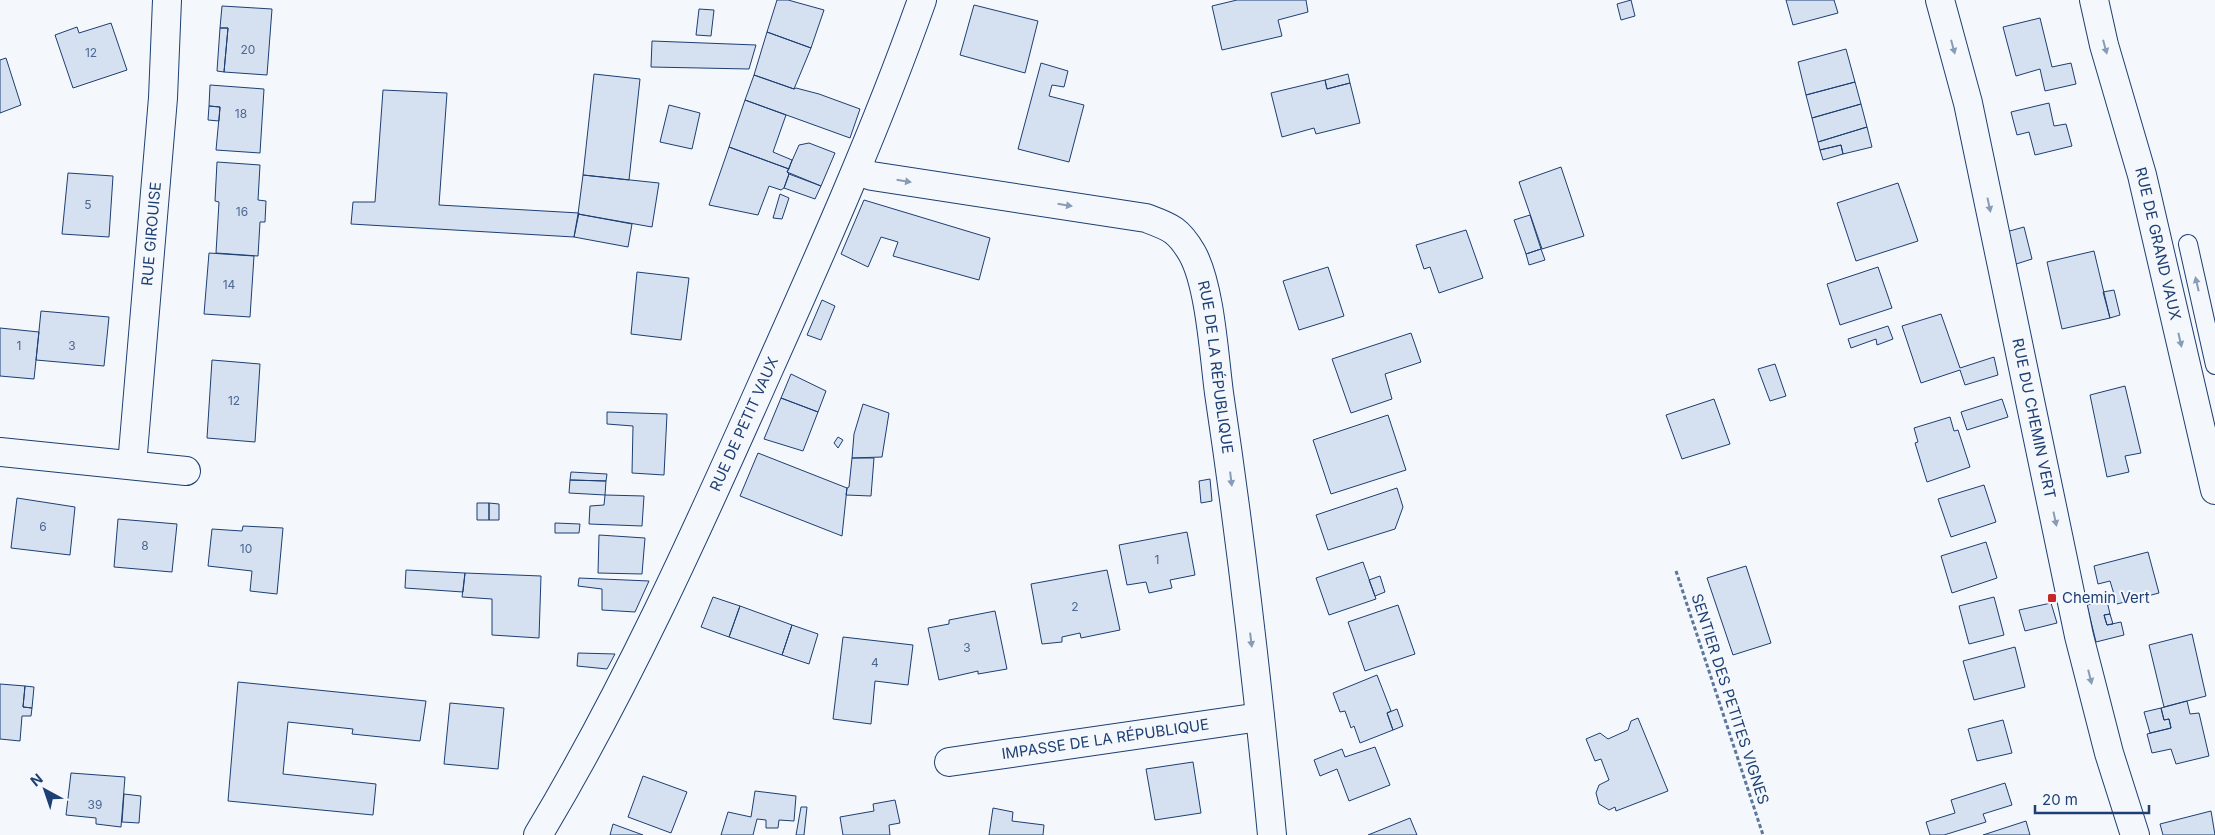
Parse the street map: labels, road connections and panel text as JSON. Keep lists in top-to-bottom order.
{
  "streets": {
    "street": [
      "RUE GIROUISE",
      "RUE DE GRAND VAUX",
      "RUE DE LA RÉPUBLIQUE",
      "RUE DU CHEMIN VERT",
      "RUE DE PETIT VAUX",
      "IMPASSE DE LA RÉPUBLIQUE"
    ],
    "path": ["SENTIER DES PETITES VIGNES"]
  },
  "crossings": [
    ["RUE DE LA RÉPUBLIQUE", "RUE DE PETIT VAUX"],
    ["RUE DE LA RÉPUBLIQUE", "IMPASSE DE LA RÉPUBLIQUE"]
  ],
  "one_way": ["RUE DE GRAND VAUX", "RUE DE LA RÉPUBLIQUE", "RUE DU CHEMIN VERT"],
  "places": {
    "transit": ["Chemin Vert"]
  },
  "house_numbers": [
    "20",
    "12",
    "18",
    "5",
    "16",
    "14",
    "1",
    "3",
    "12",
    "6",
    "8",
    "10",
    "1",
    "2",
    "3",
    "4",
    "39"
  ],
  "scale_bar": "20 m",
  "north": "top left"
}
